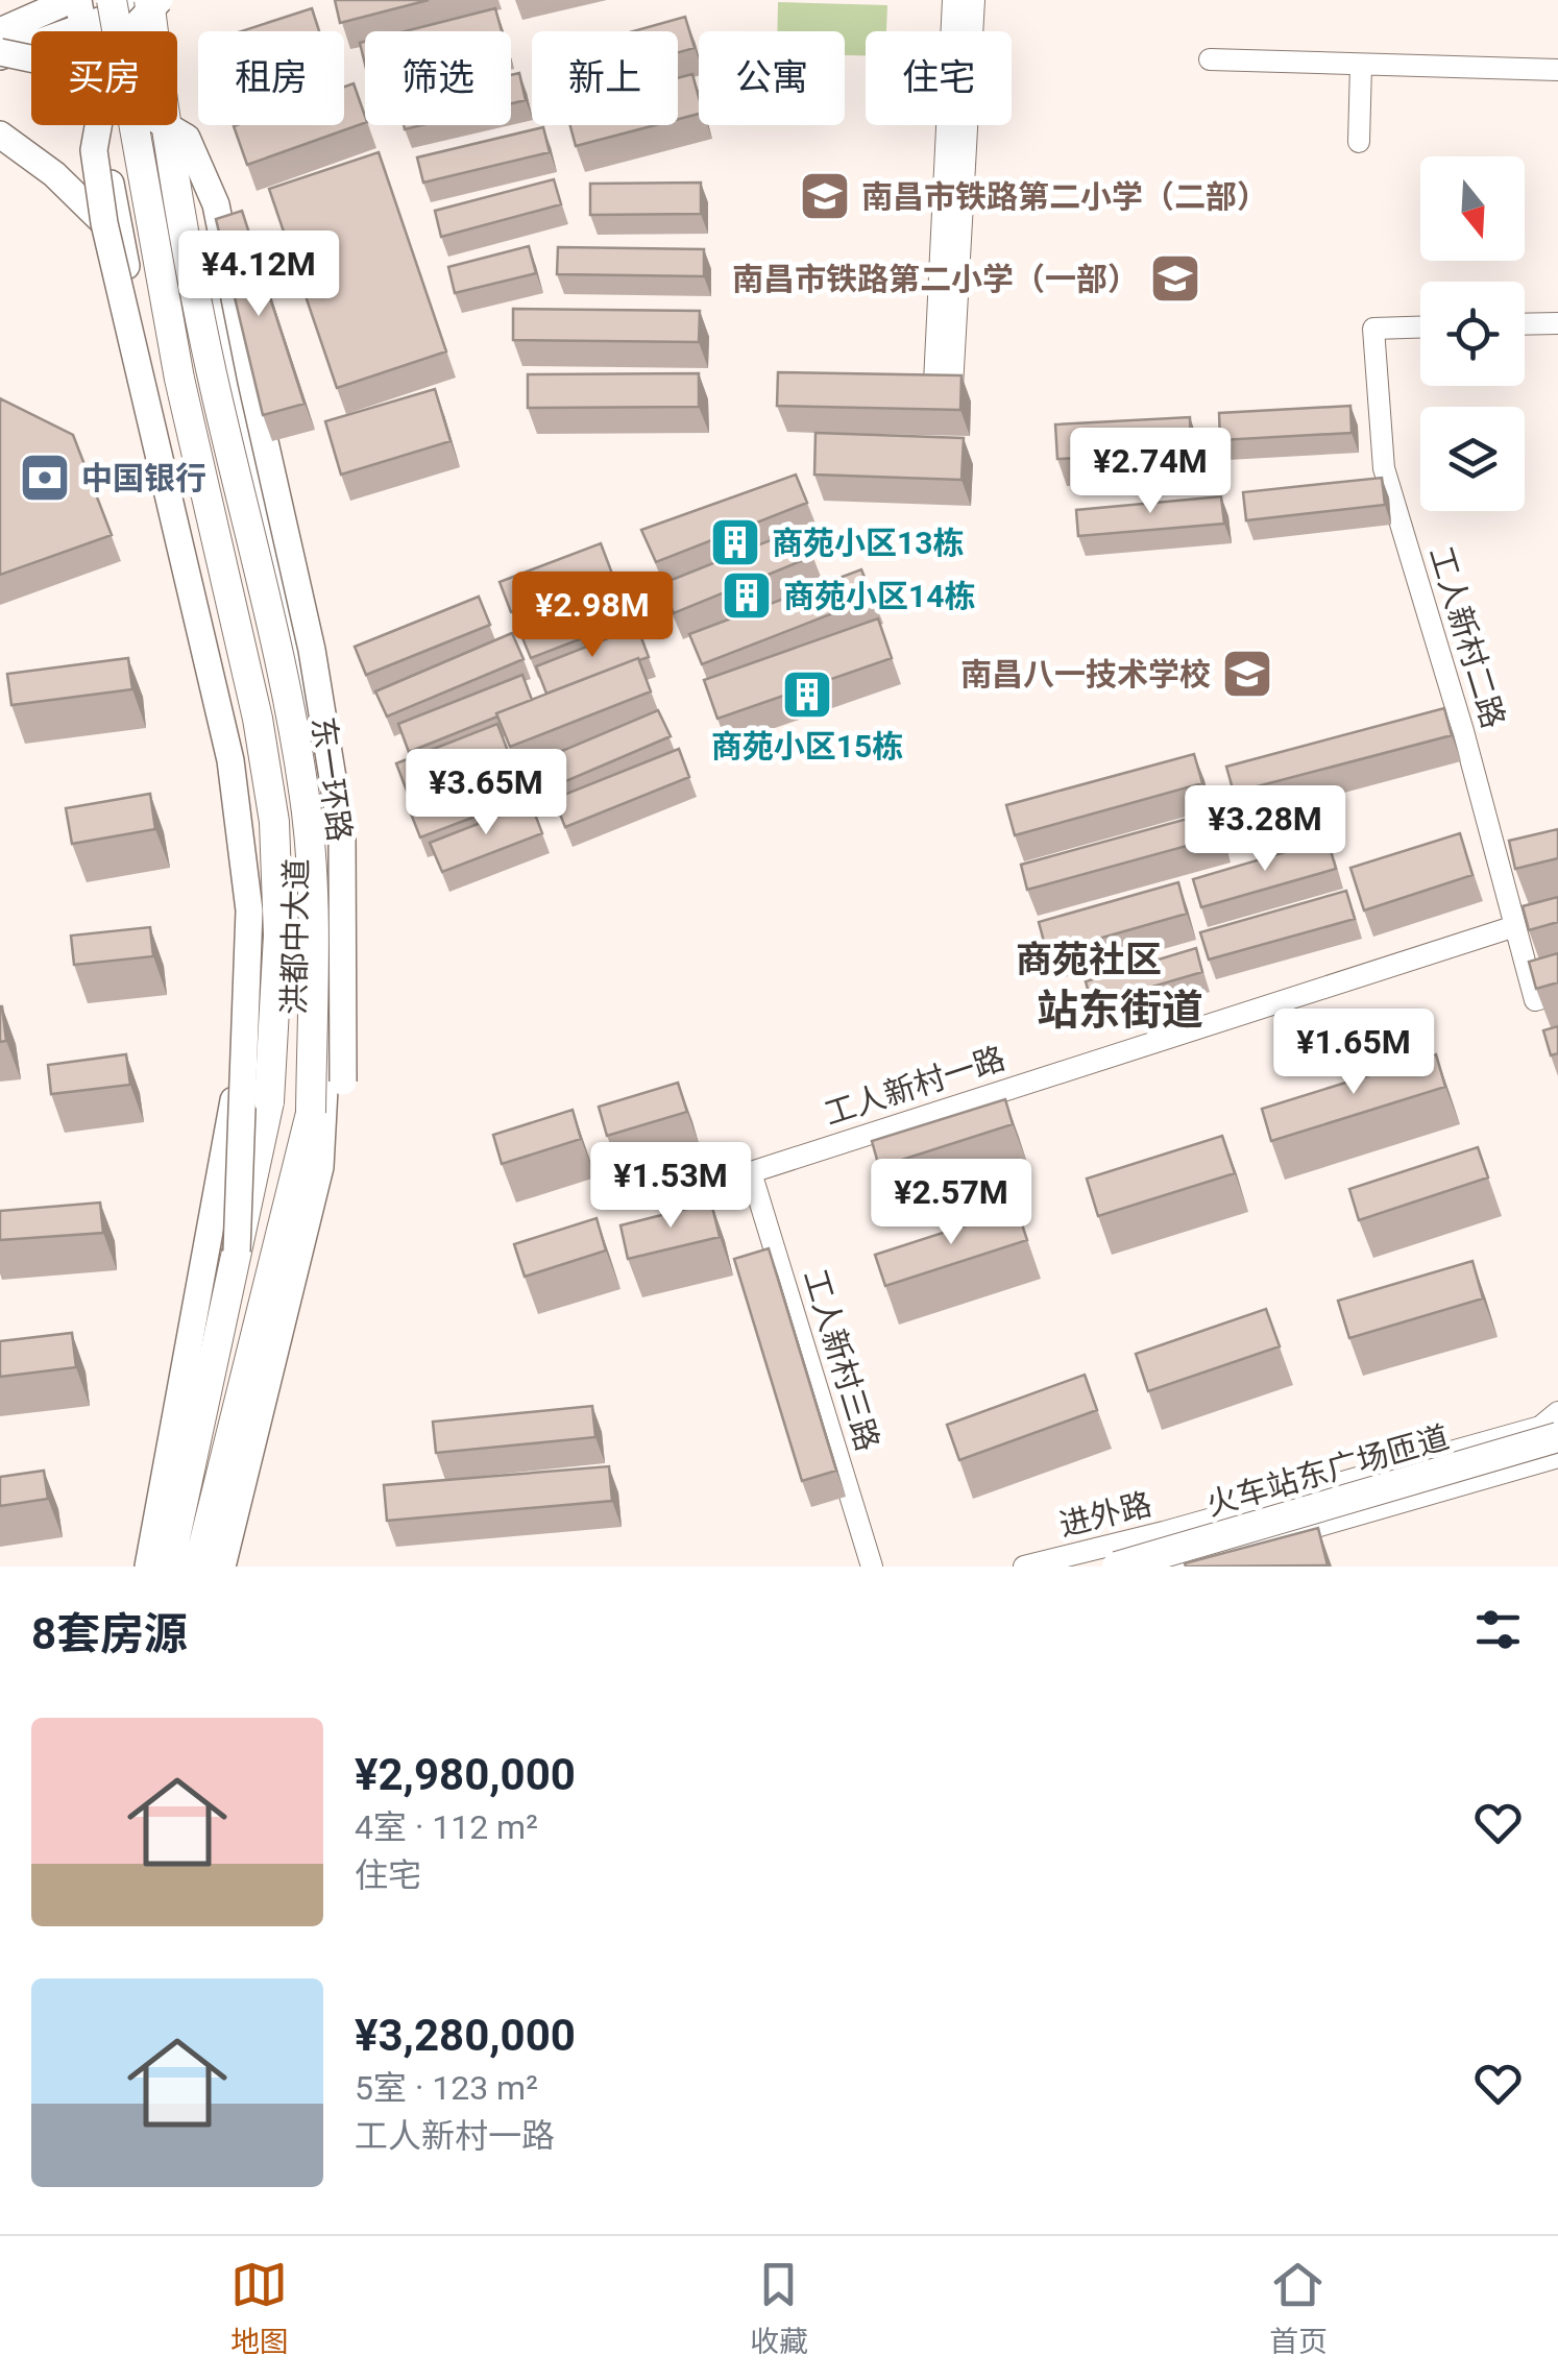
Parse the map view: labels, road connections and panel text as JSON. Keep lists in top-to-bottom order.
{
  "streets": {
    "highway": ["东一环路", "火车站东广场匝道"],
    "main road": ["洪都中大道"],
    "street": [
      "工人新村二路",
      "工人新村一路",
      "工人新村三路",
      "进外路"
    ]
  },
  "crossings": [
    ["工人新村二路", "工人新村一路"],
    ["工人新村一路", "工人新村三路"],
    ["火车站东广场匝道", "进外路"]
  ],
  "districts": ["商苑社区", "站东街道"],
  "places": {
    "school or university": ["南昌市铁路第二小学（二部）", "南昌市铁路第二小学（一部）", "南昌八一技术学校"],
    "bank": ["中国银行"],
    "building": ["商苑小区13栋", "商苑小区14栋", "商苑小区15栋"]
  },
  "north": "bottom",
  "page": {
    "chip": [
      "买房",
      "租房",
      "筛选",
      "新上",
      "公寓",
      "住宅"
    ],
    "price": [
      "¥4.12M",
      "¥2.74M",
      "¥2.98M",
      "¥3.65M",
      "¥3.28M",
      "¥1.65M",
      "¥1.53M",
      "¥2.57M"
    ],
    "heading": "8套房源",
    "list": [
      {
        "name": "¥2,980,000",
        "note": "4室 · 112 m² · 住宅"
      },
      {
        "name": "¥3,280,000",
        "note": "5室 · 123 m² · 工人新村一路"
      }
    ],
    "tabs": ["地图", "收藏", "首页"]
  }
}
